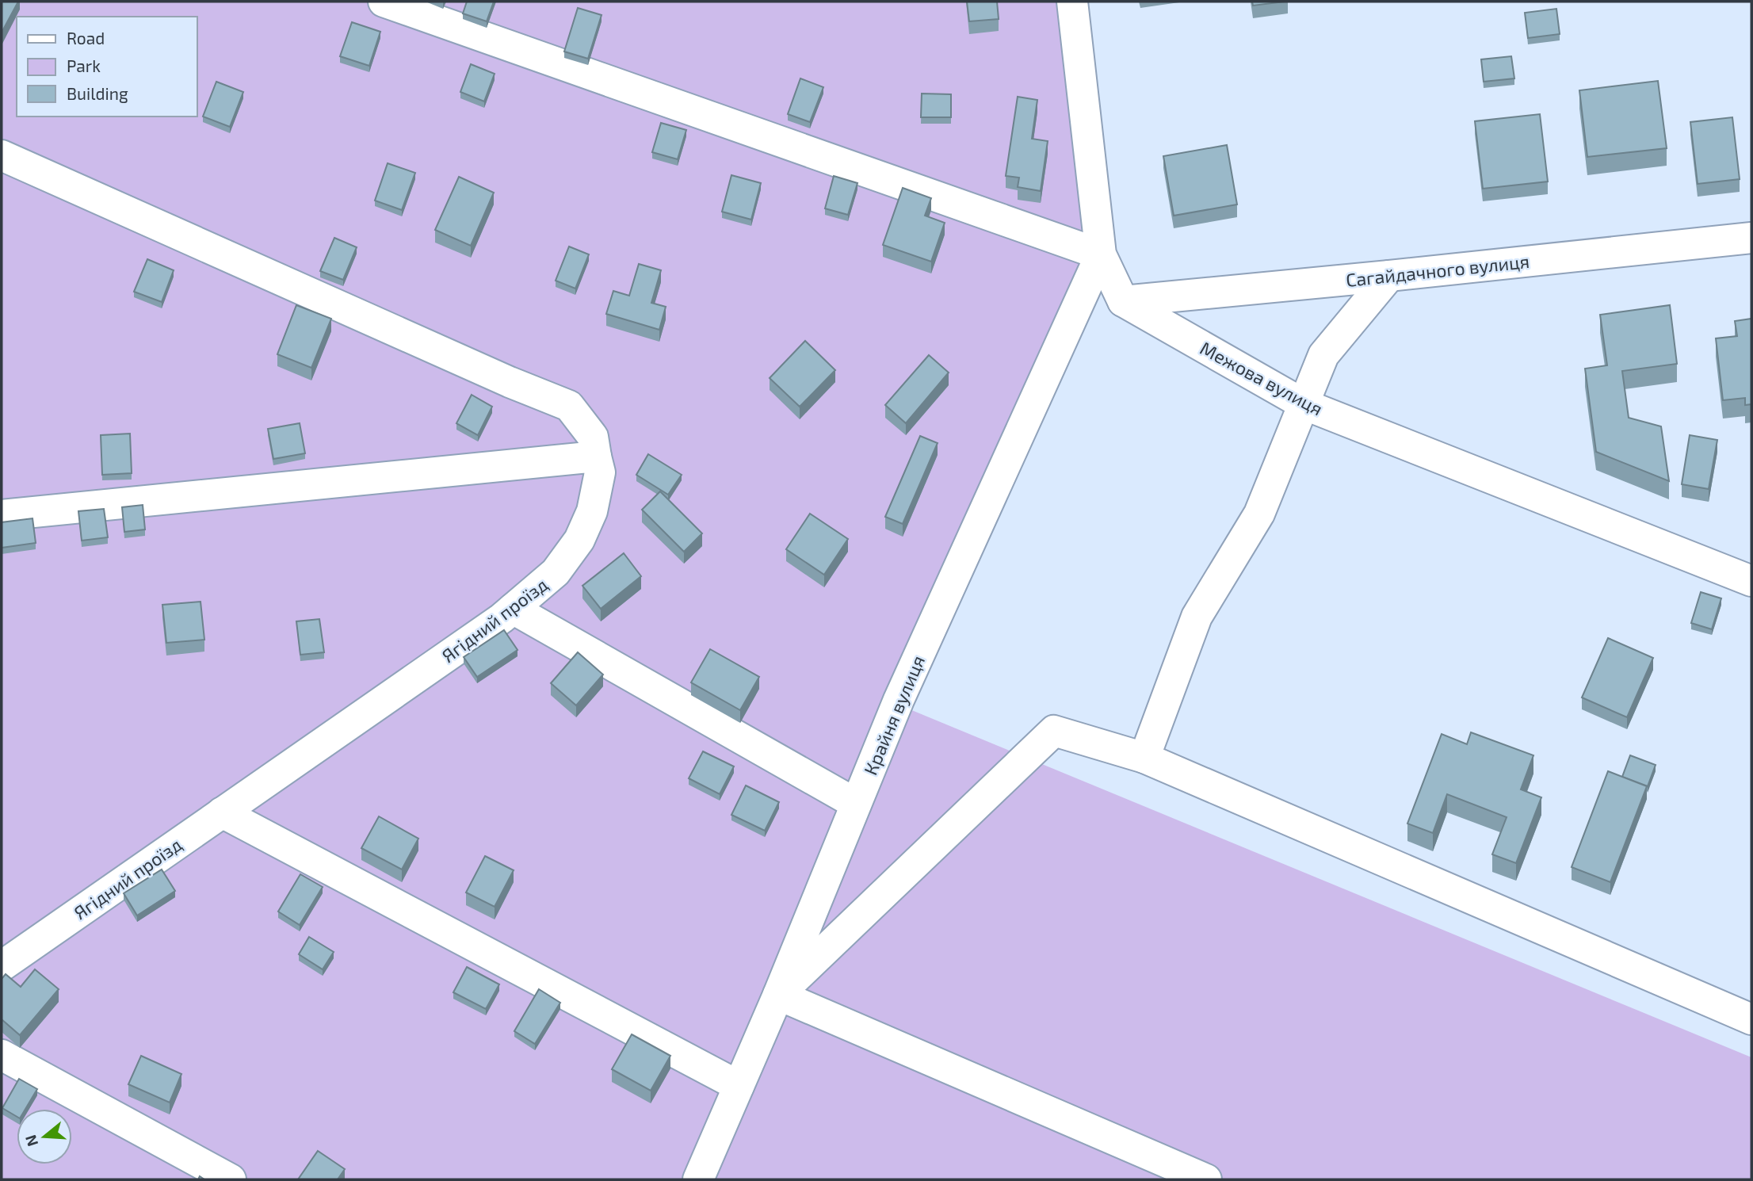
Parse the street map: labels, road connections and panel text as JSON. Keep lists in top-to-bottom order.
{
  "streets": {
    "street": [
      "Сагайдачного вулиця",
      "Межова вулиця",
      "Ягідний проїзд",
      "Крайня вулиця"
    ]
  },
  "crossings": [
    ["Сагайдачного вулиця", "Межова вулиця"]
  ],
  "legend": ["Road", "Park", "Building"],
  "north": "left"
}
